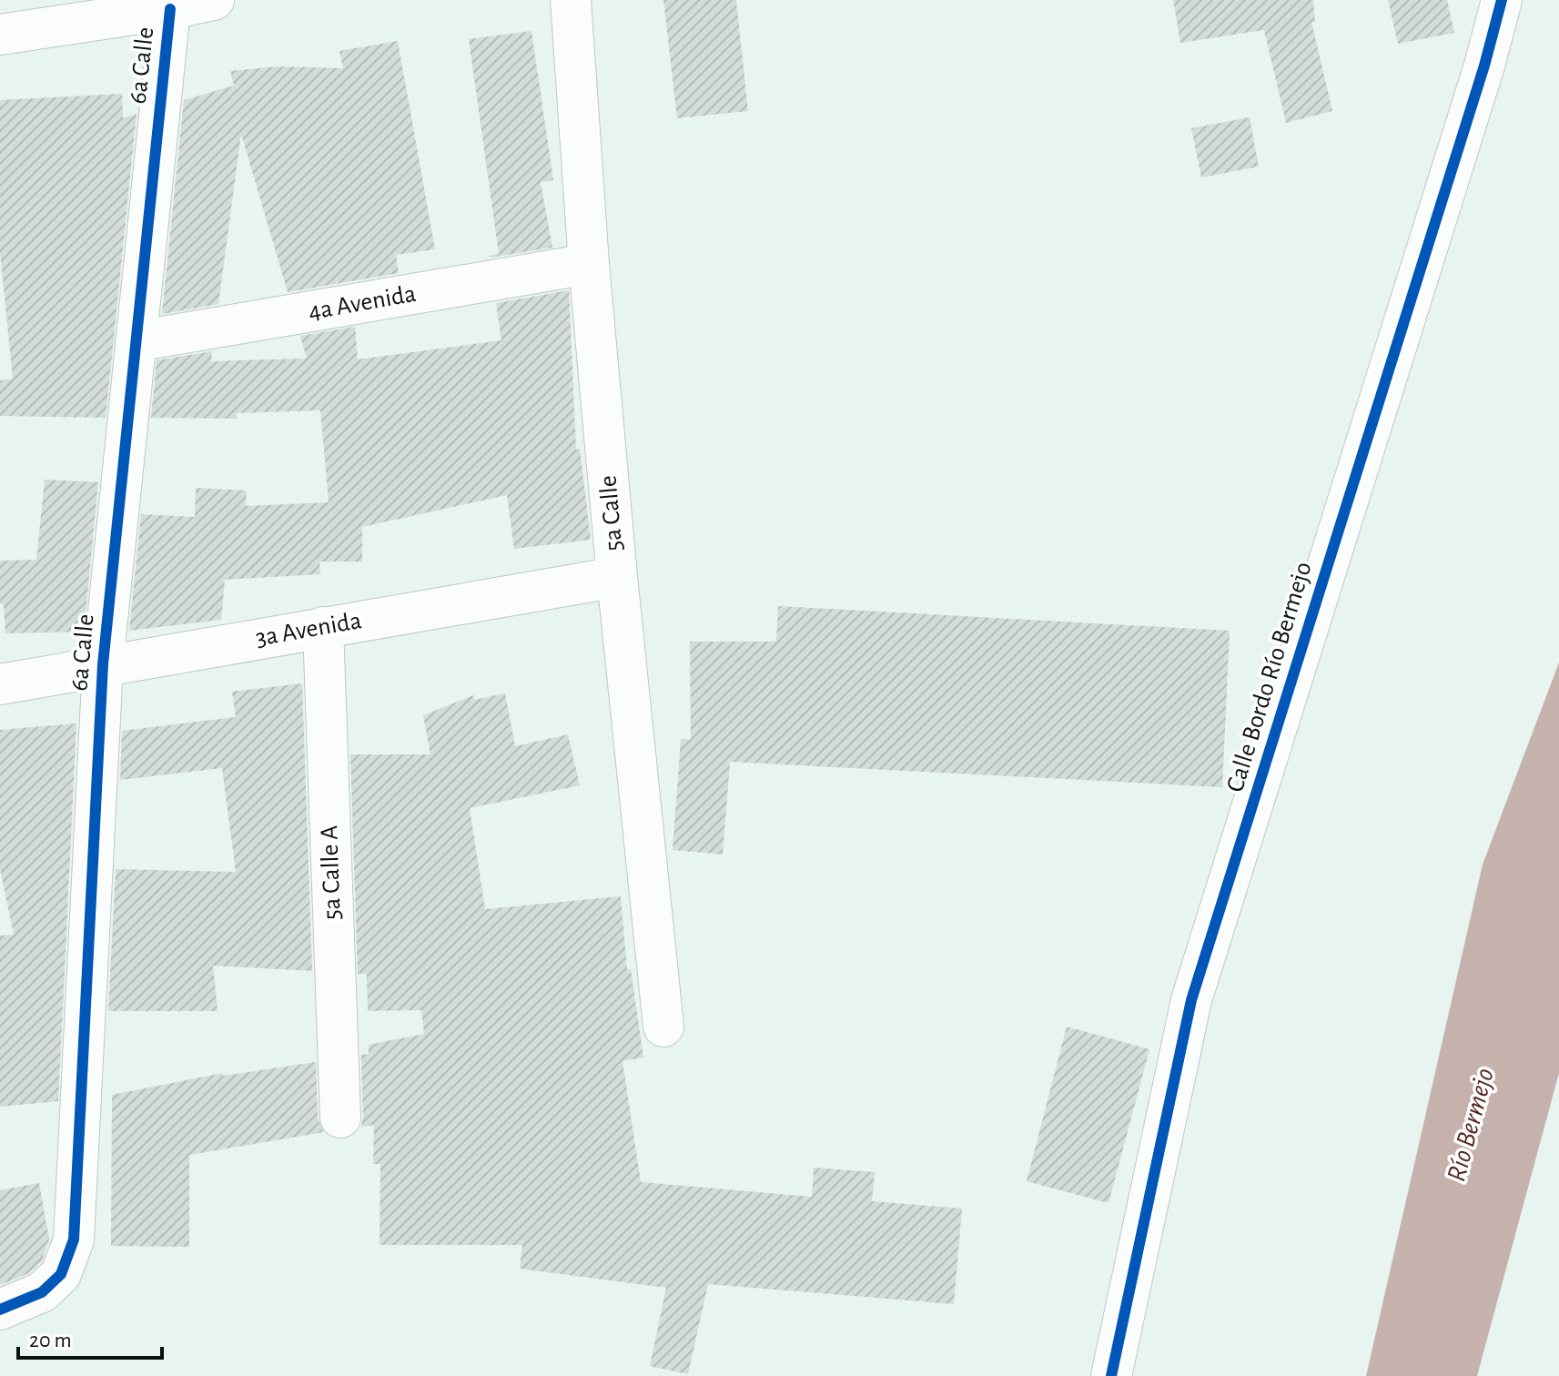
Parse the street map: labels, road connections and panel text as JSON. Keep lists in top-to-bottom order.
{
  "streets": {
    "street": [
      "6a Calle",
      "4a Avenida",
      "5a Calle",
      "3a Avenida",
      "Calle Bordo Río Bermejo",
      "5a Calle A"
    ]
  },
  "crossings": [
    ["6a Calle", "4a Avenida"],
    ["6a Calle", "3a Avenida"],
    ["4a Avenida", "5a Calle"],
    ["5a Calle", "3a Avenida"],
    ["3a Avenida", "5a Calle A"]
  ],
  "water": ["Río Bermejo"],
  "scale_bar": "20 m"
}
